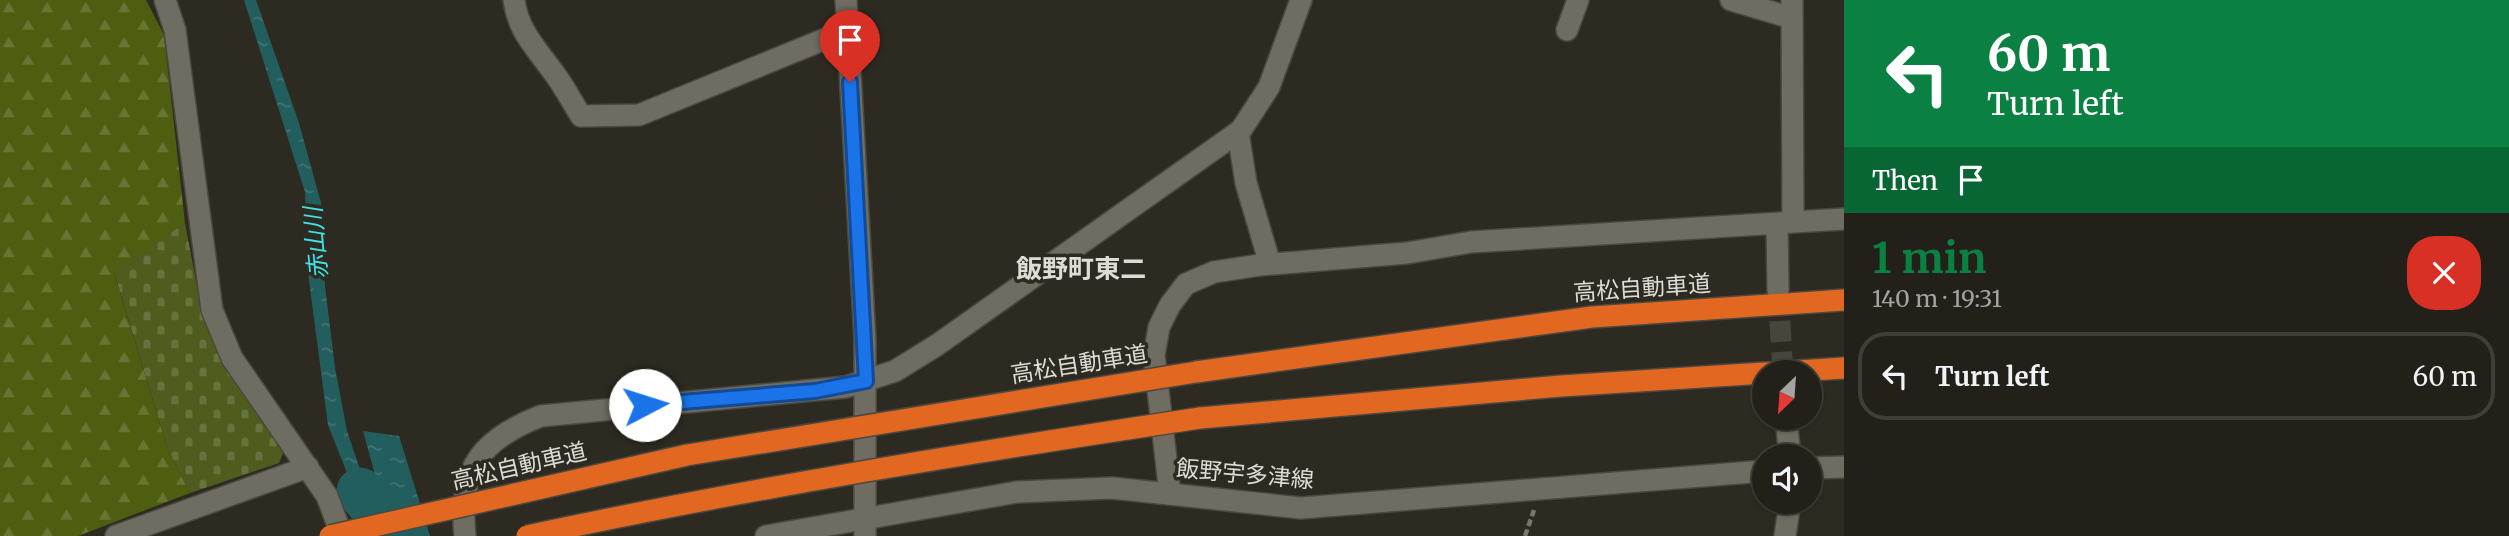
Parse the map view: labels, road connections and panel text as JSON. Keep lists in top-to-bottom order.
{
  "streets": {
    "highway": ["高松自動車道"],
    "street": ["飯野宇多津線"]
  },
  "districts": ["飯野町東二"],
  "water": ["赤山川"],
  "north": "bottom left",
  "page": {
    "turn": ["60 m", "Turn left"],
    "then": "Then",
    "heading": ["1 min", "140 m · 19:31"],
    "list": [
      {
        "name": "Turn left",
        "value": "60 m"
      }
    ]
  }
}
